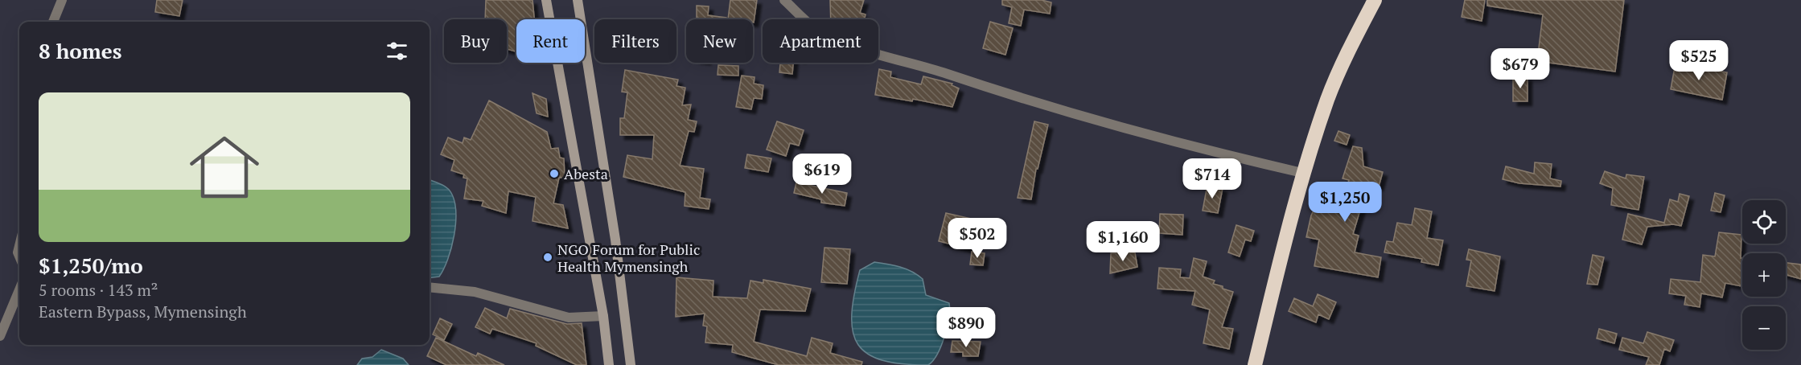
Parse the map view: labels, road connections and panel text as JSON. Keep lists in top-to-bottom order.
{
  "places": ["Abesta", "NGO Forum for Public Health Mymensingh"],
  "page": {
    "chip": [
      "Buy",
      "Rent",
      "Filters",
      "New",
      "Apartment"
    ],
    "heading": "8 homes",
    "price": [
      "$525",
      "$679",
      "$619",
      "$714",
      "$1,250",
      "$502",
      "$1,160",
      "$890"
    ],
    "list": [
      {
        "name": "$1,250/mo",
        "note": "5 rooms · 143 m² · Eastern Bypass, Mymensingh"
      }
    ],
    "map_buttons": ["+", "−"]
  }
}
